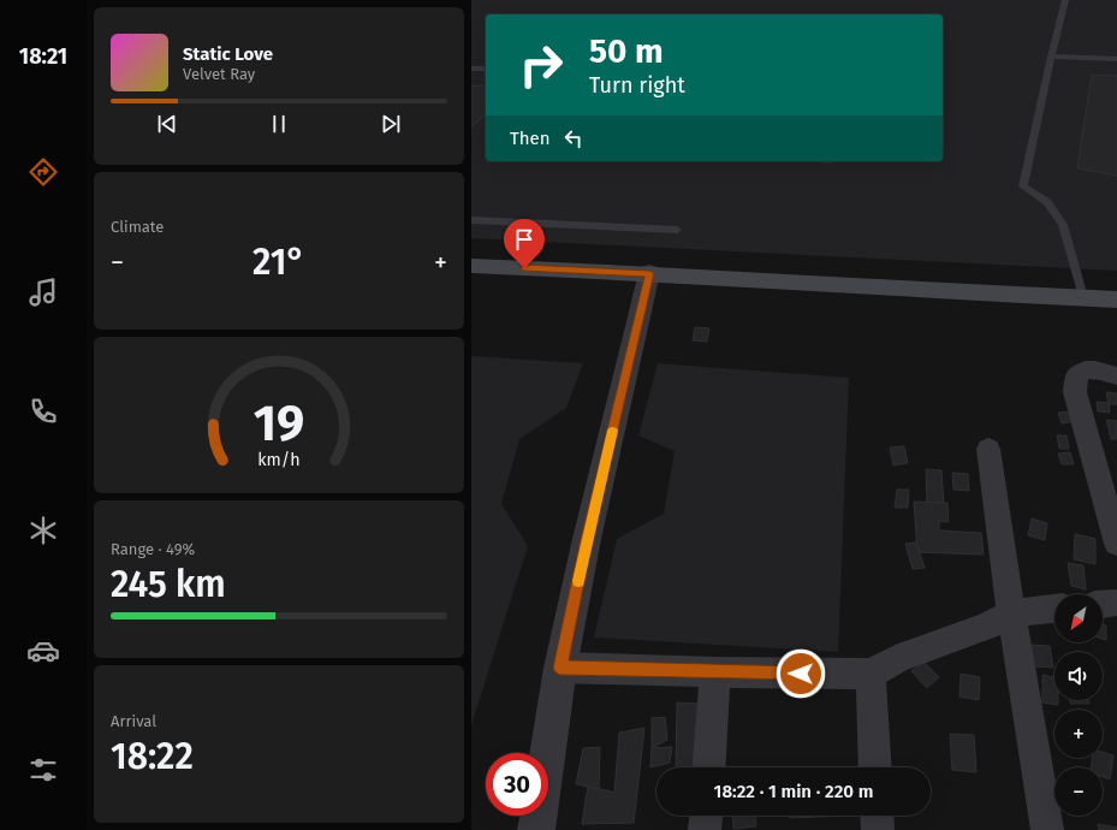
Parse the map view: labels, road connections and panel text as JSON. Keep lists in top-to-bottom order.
{
  "north": "bottom left",
  "page": {
    "tabs": "18:21",
    "turn": ["50 m", "Turn right"],
    "song": ["Static Love", "Velvet Ray"],
    "then": "Then",
    "tile": [
      "Climate",
      ["Range · 49%", "245 km"],
      ["Arrival", "18:22"]
    ],
    "heat": ["−", "21°", "+"],
    "map_buttons": ["+", "−"],
    "limit": "30",
    "trip": "18:22 · 1 min · 220 m",
    "gauge": ["19", "km/h"]
  }
}
